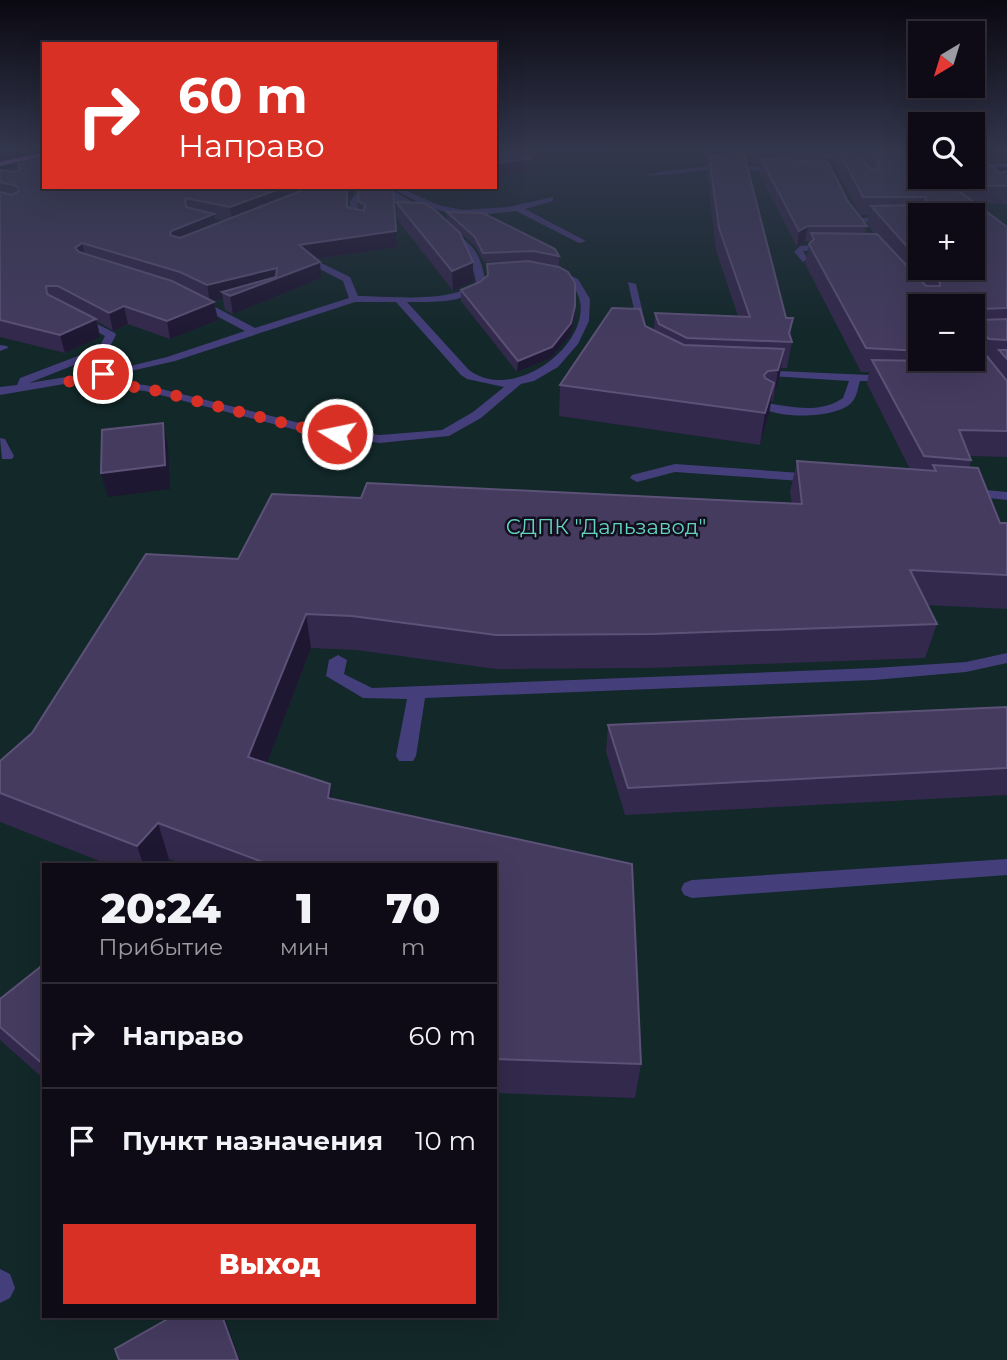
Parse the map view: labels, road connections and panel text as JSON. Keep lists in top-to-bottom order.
{
  "parks": ["СДПК \"Дальзавод\""],
  "north": "bottom left",
  "page": {
    "map_buttons": ["+", "−"],
    "turn": ["60 m", "Направо"],
    "eta": [
      "20:24",
      "Прибытие",
      "1",
      "мин",
      "70",
      "m"
    ],
    "list": [
      {
        "name": "Направо",
        "value": "60 m"
      },
      {
        "name": "Пункт назначения",
        "value": "10 m"
      }
    ],
    "buttons": "Выход"
  }
}
